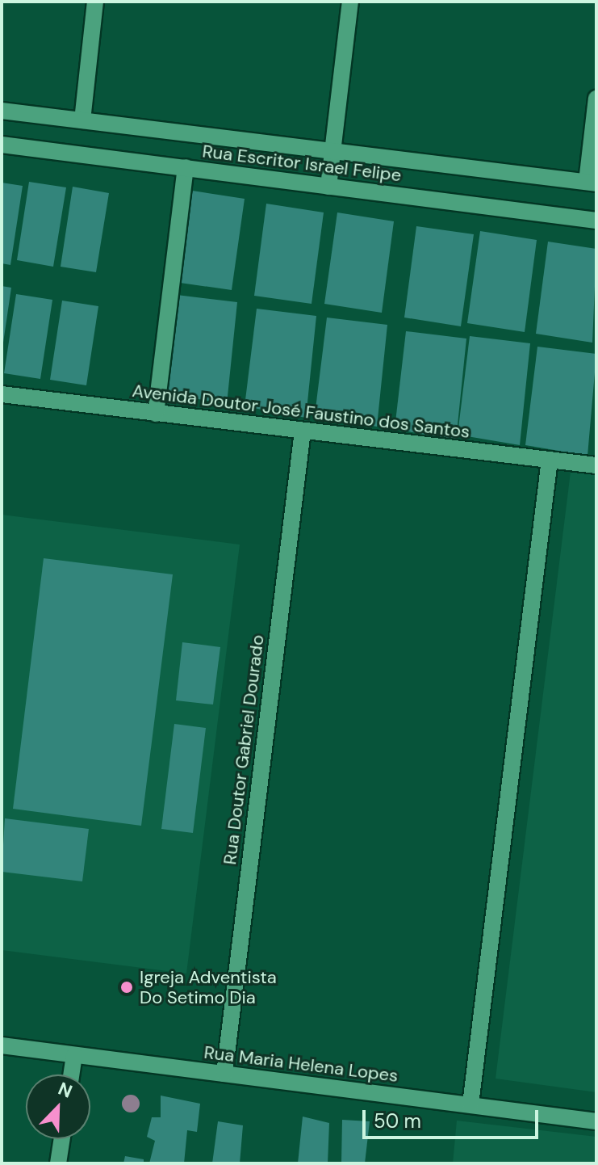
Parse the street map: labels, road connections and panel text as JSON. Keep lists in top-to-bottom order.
{
  "streets": {
    "street": [
      "Rua Escritor Israel Felipe",
      "Avenida Doutor José Faustino dos Santos",
      "Rua Doutor Gabriel Dourado",
      "Rua Maria Helena Lopes"
    ]
  },
  "crossings": [
    ["Avenida Doutor José Faustino dos Santos", "Rua Doutor Gabriel Dourado"],
    ["Rua Doutor Gabriel Dourado", "Rua Maria Helena Lopes"]
  ],
  "places": ["Igreja Adventista Do Setimo Dia"],
  "scale_bar": "50 m",
  "north": "top right"
}
